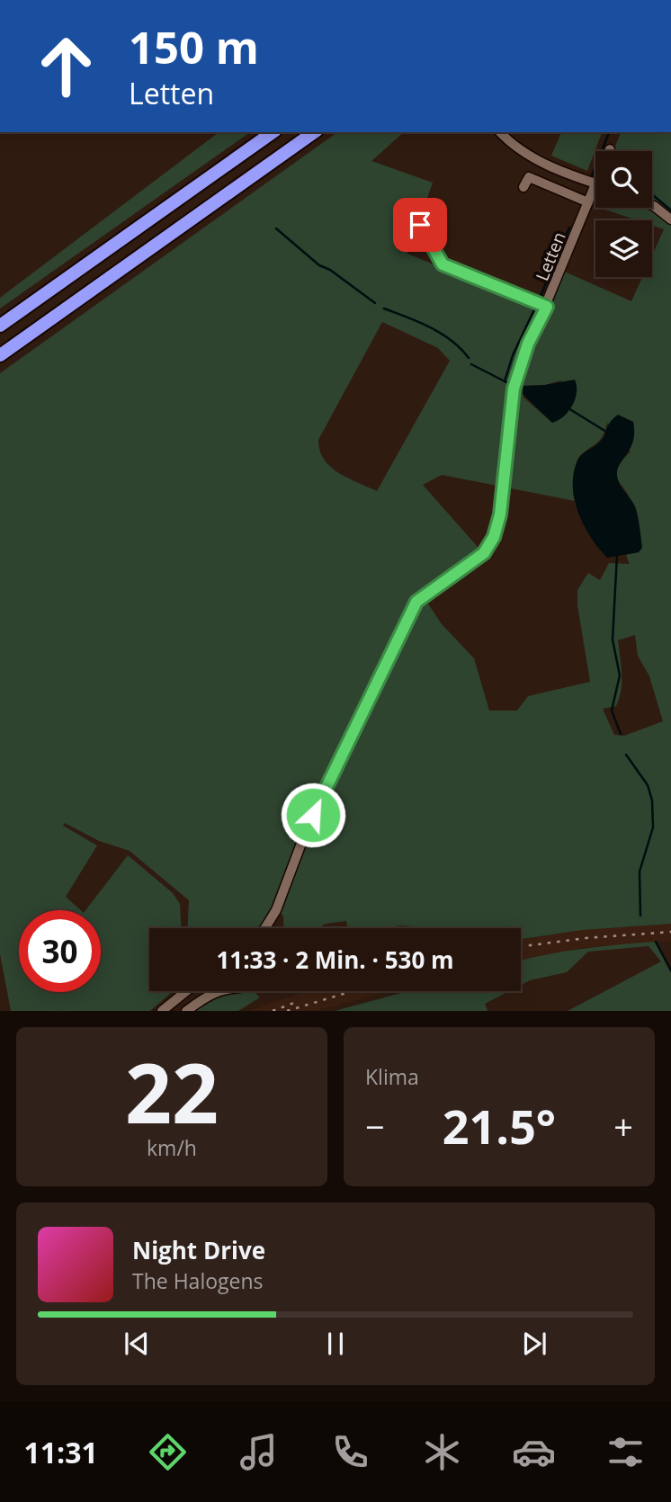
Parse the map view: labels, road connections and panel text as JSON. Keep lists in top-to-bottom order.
{
  "streets": {
    "street": ["Letten"]
  },
  "page": {
    "turn": ["150 m", "Letten"],
    "limit": "30",
    "trip": "11:33 · 2 Min. · 530 m",
    "tile": [
      ["22", "km/h"],
      "Klima"
    ],
    "heat": ["−", "21.5°", "+"],
    "song": ["Night Drive", "The Halogens"],
    "tabs": "11:31"
  }
}
